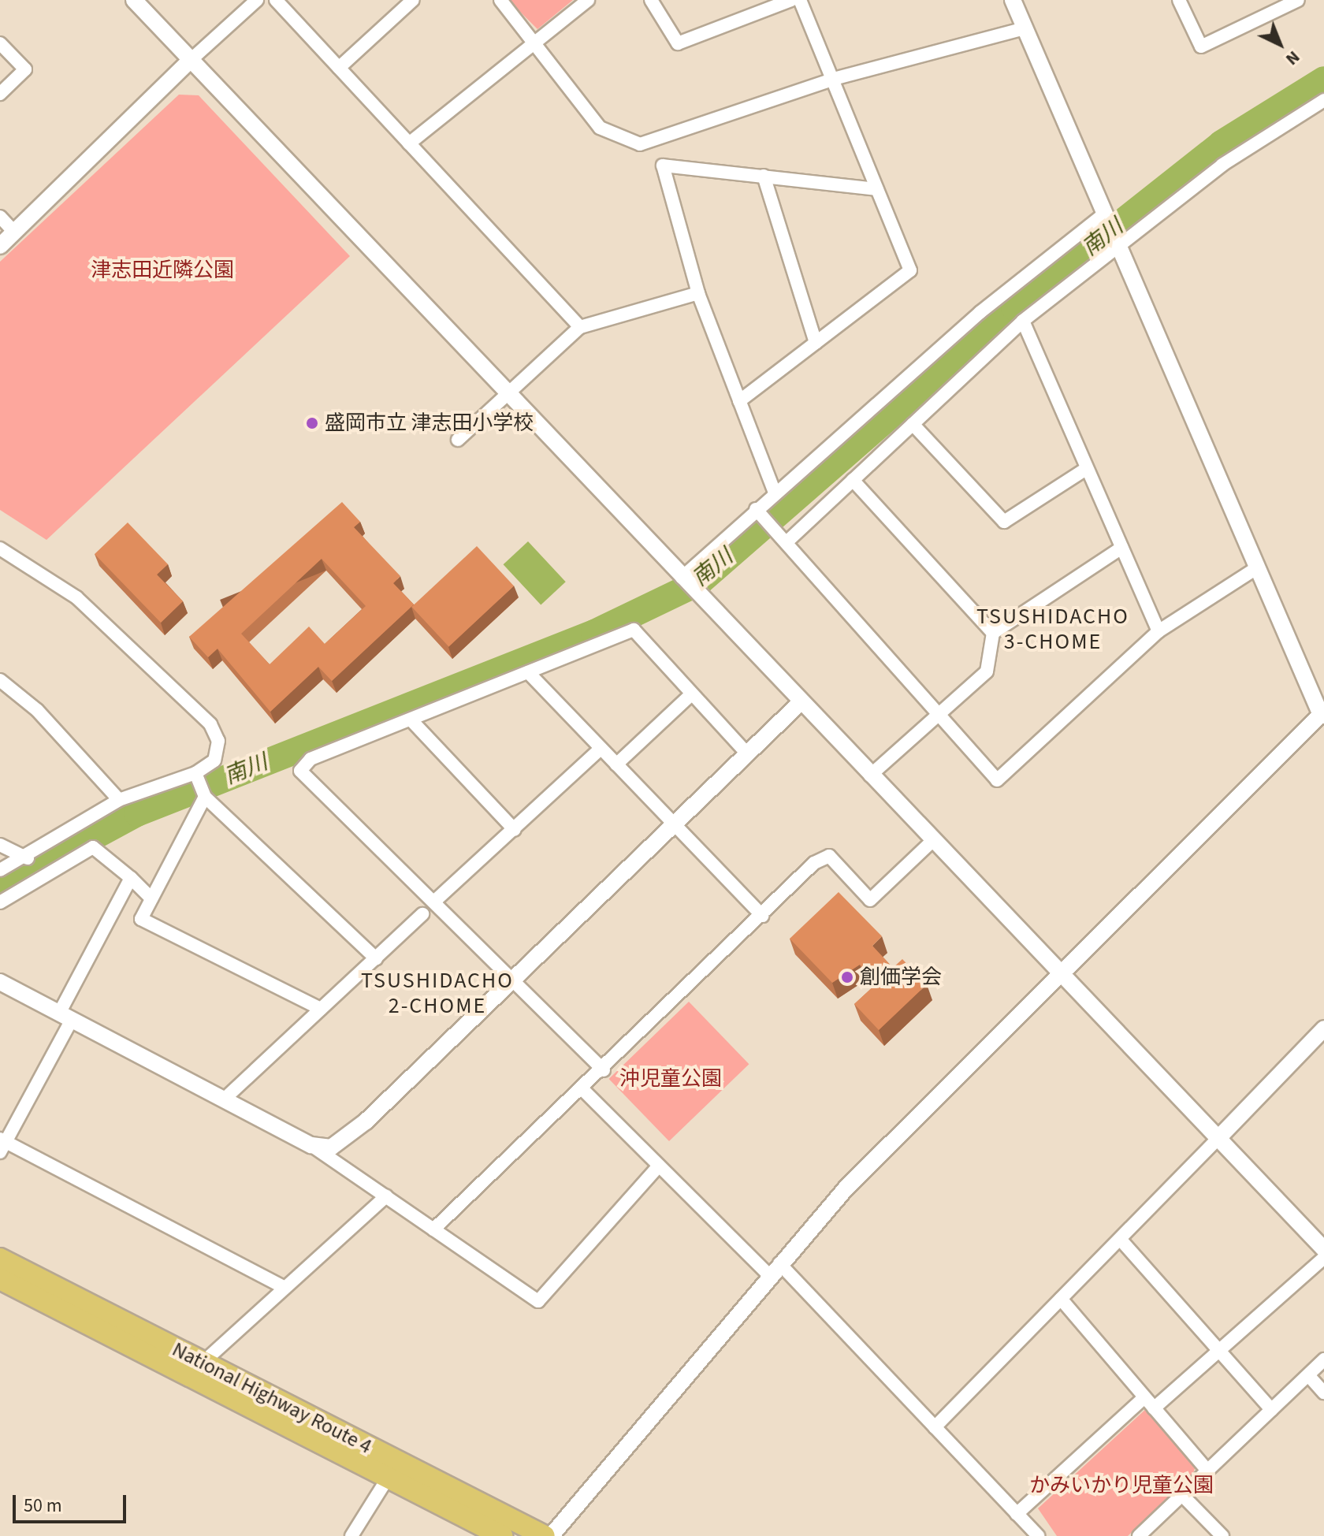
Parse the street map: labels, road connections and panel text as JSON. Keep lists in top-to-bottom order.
{
  "streets": {
    "highway": ["National Highway Route 4"]
  },
  "districts": ["TSUSHIDACHO 3-CHOME", "TSUSHIDACHO 2-CHOME"],
  "water": ["南川"],
  "parks": ["津志田近隣公園", "沖児童公園", "かみいかり児童公園"],
  "places": ["盛岡市立 津志田小学校", "創価学会"],
  "scale_bar": "50 m",
  "north": "bottom right"
}
